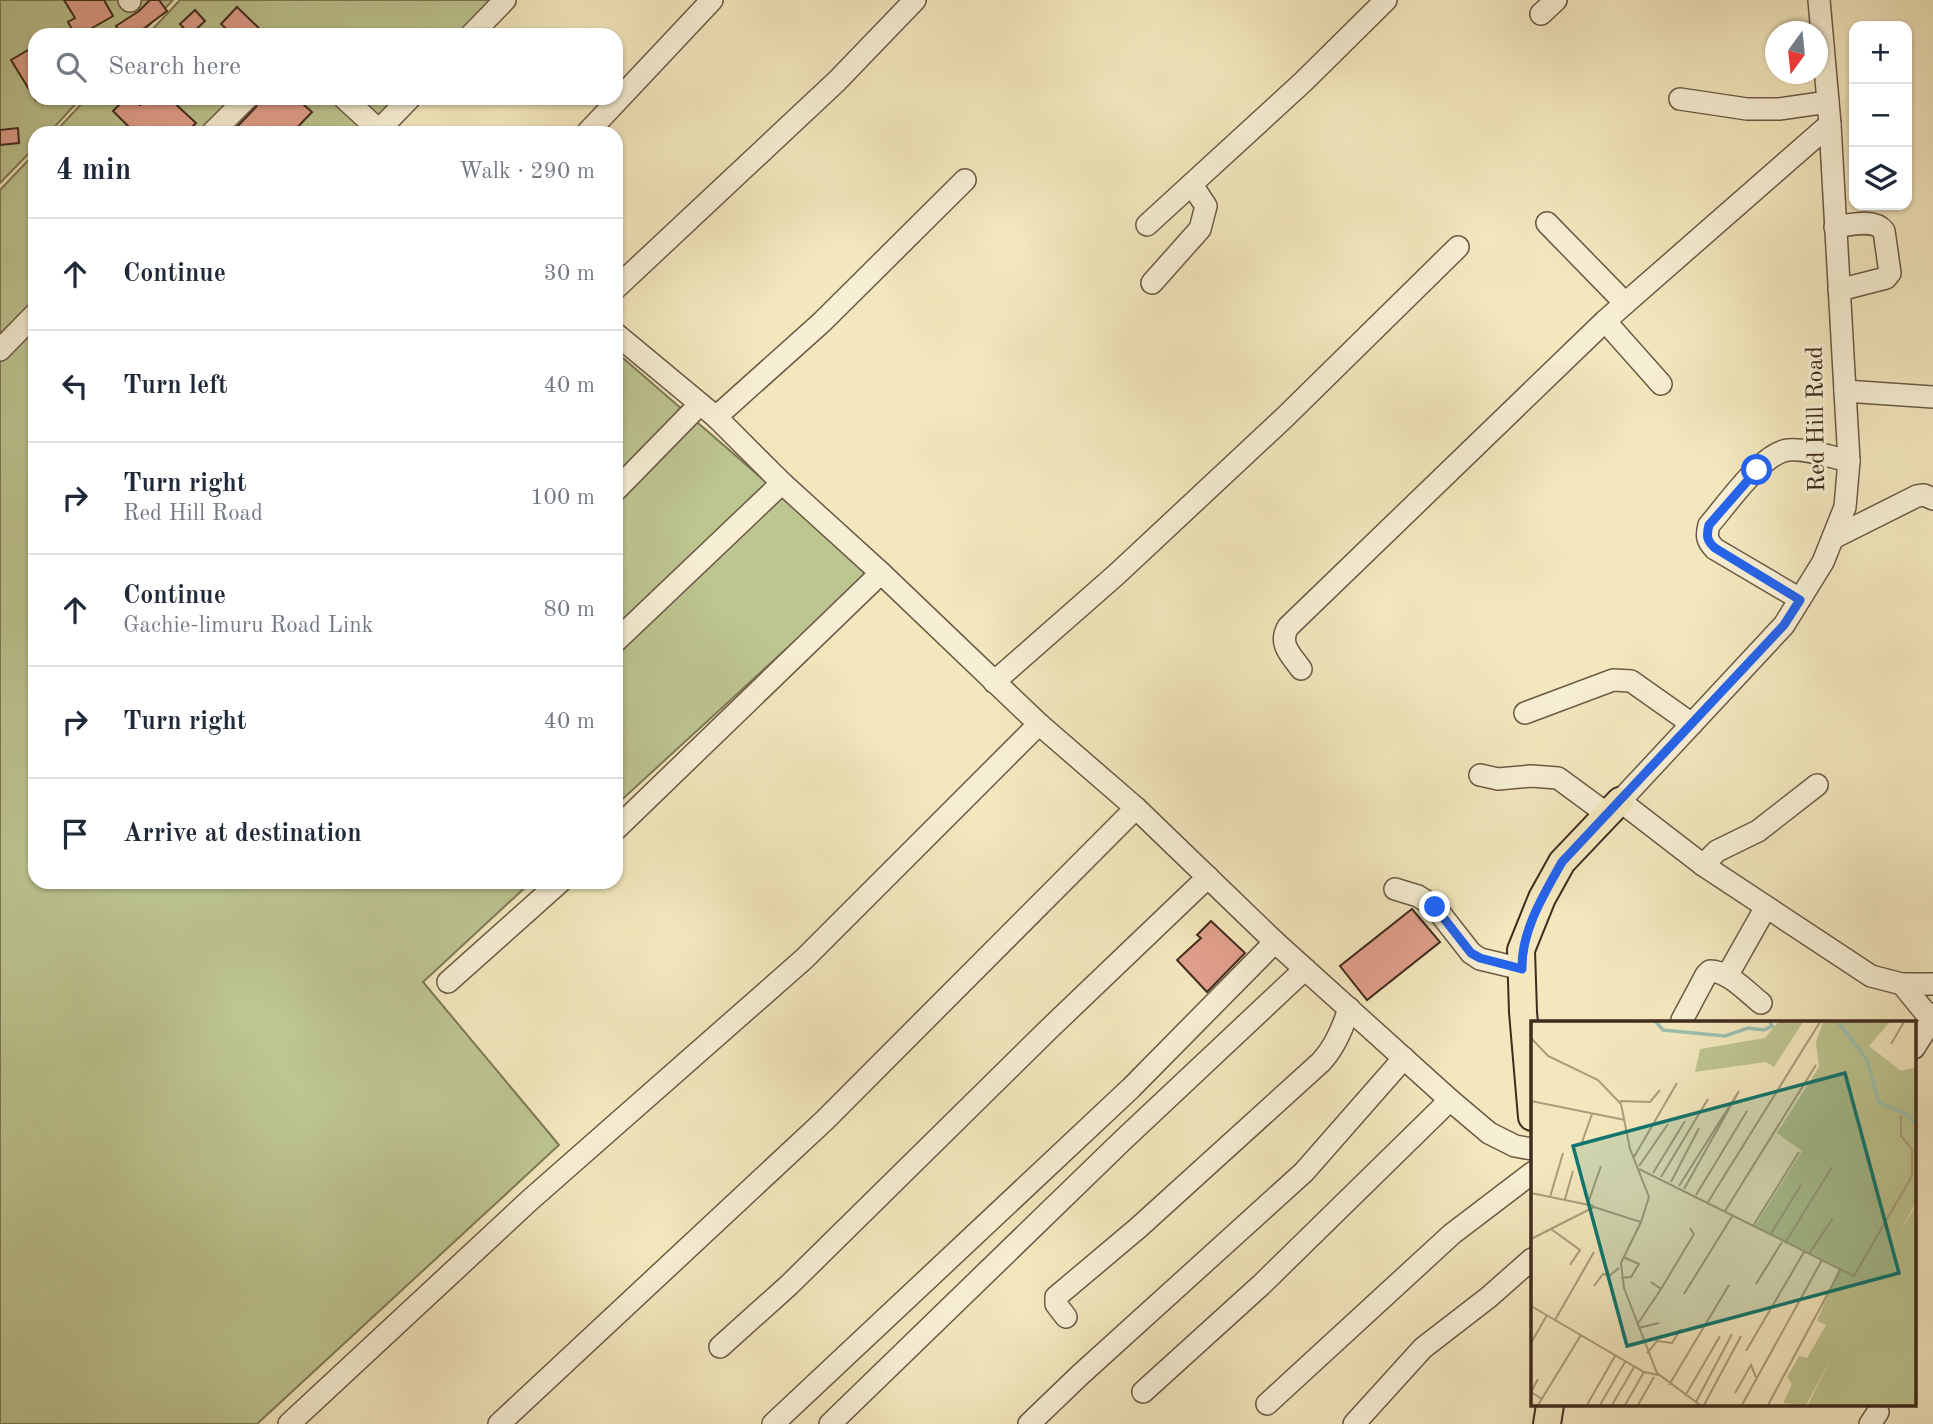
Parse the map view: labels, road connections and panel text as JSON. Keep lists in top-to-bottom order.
{
  "streets": {
    "street": ["Red Hill Road"]
  },
  "north": "bottom",
  "page": {
    "map_buttons": ["+", "−"],
    "search": "Search here",
    "heading": ["4 min", "Walk · 290 m"],
    "list": [
      ["Continue", "30 m"],
      ["Turn left", "40 m"],
      ["Turn right", "Red Hill Road", "100 m"],
      ["Continue", "Gachie-limuru Road Link", "80 m"],
      ["Turn right", "40 m"],
      "Arrive at destination"
    ]
  }
}
